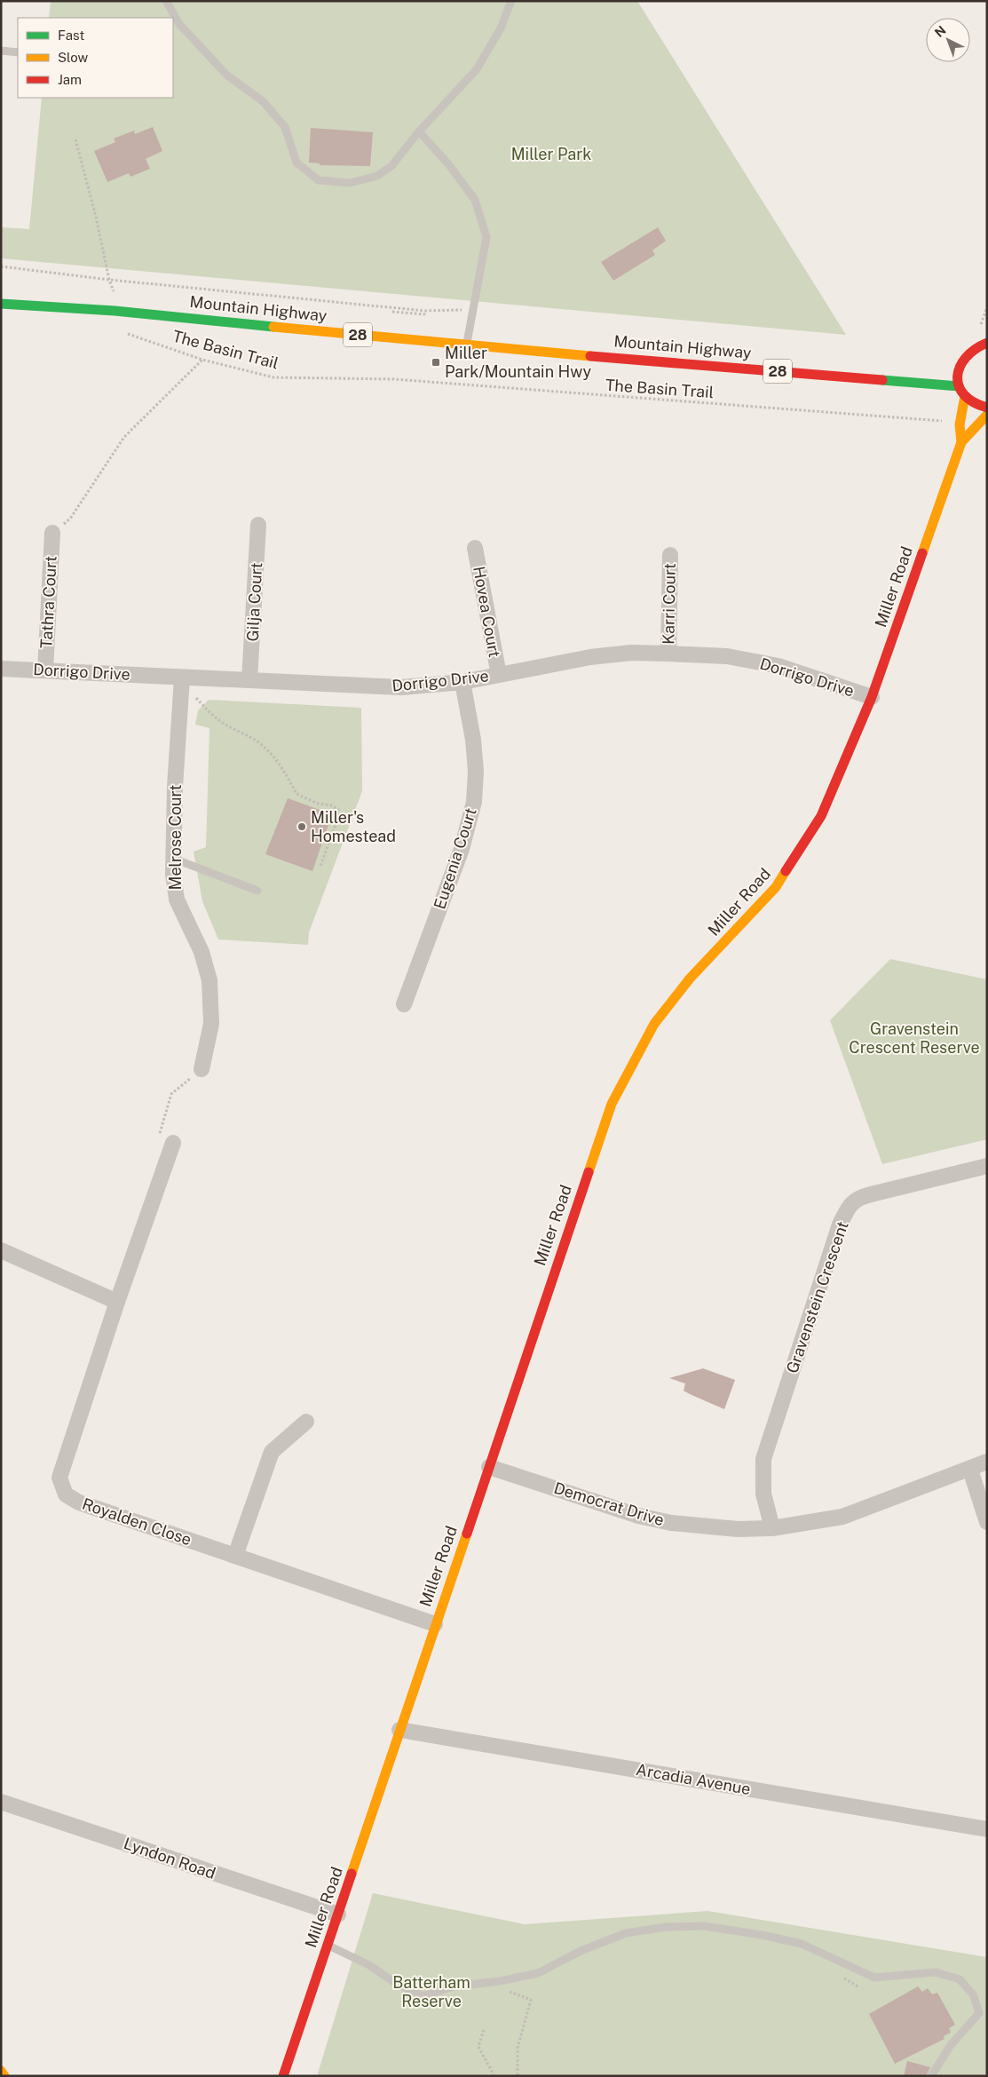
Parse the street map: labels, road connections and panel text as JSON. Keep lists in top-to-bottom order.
{
  "streets": {
    "main road": ["Mountain Highway", "28", "Miller Road"],
    "street": [
      "Tathra Court",
      "Gilja Court",
      "Karri Court",
      "Hovea Court",
      "Dorrigo Drive",
      "Melrose Court",
      "Eugenia Court",
      "Gravenstein Crescent",
      "Democrat Drive",
      "Royalden Close",
      "Arcadia Avenue",
      "Lyndon Road"
    ],
    "path": ["The Basin Trail"]
  },
  "crossings": [
    ["Miller Road", "Dorrigo Drive"],
    ["Miller Road", "Democrat Drive"],
    ["Miller Road", "Royalden Close"],
    ["Miller Road", "Arcadia Avenue"],
    ["Miller Road", "Lyndon Road"],
    ["Tathra Court", "Dorrigo Drive"],
    ["Gilja Court", "Dorrigo Drive"],
    ["Karri Court", "Dorrigo Drive"],
    ["Hovea Court", "Dorrigo Drive"],
    ["Dorrigo Drive", "Melrose Court"],
    ["Dorrigo Drive", "Eugenia Court"],
    ["Gravenstein Crescent", "Democrat Drive"]
  ],
  "parks": ["Miller Park", "Gravenstein Crescent Reserve", "Batterham Reserve"],
  "places": {
    "transit": ["Miller Park/Mountain Hwy"],
    "other": ["Miller's Homestead"]
  },
  "legend": ["Fast", "Slow", "Jam"],
  "north": "top left"
}
